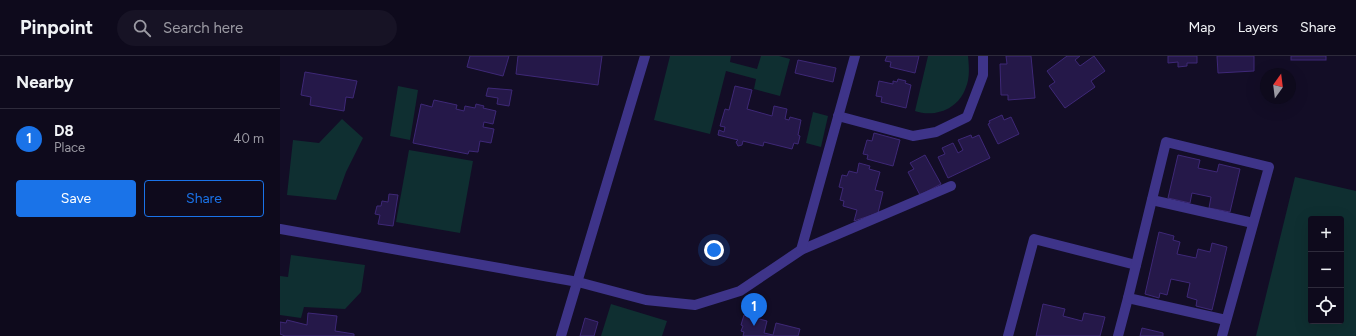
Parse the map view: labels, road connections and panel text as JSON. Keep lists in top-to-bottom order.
{
  "north": "top",
  "page": {
    "header": "Pinpoint",
    "search": "Search here",
    "nav": ["Map", "Layers", "Share"],
    "heading": "Nearby",
    "list": [
      {
        "mark": "1",
        "name": "D8",
        "note": "Place",
        "value": "40 m"
      }
    ],
    "buttons": ["Save", "Share"],
    "map_buttons": ["+", "−"],
    "pins": "1"
  }
}
